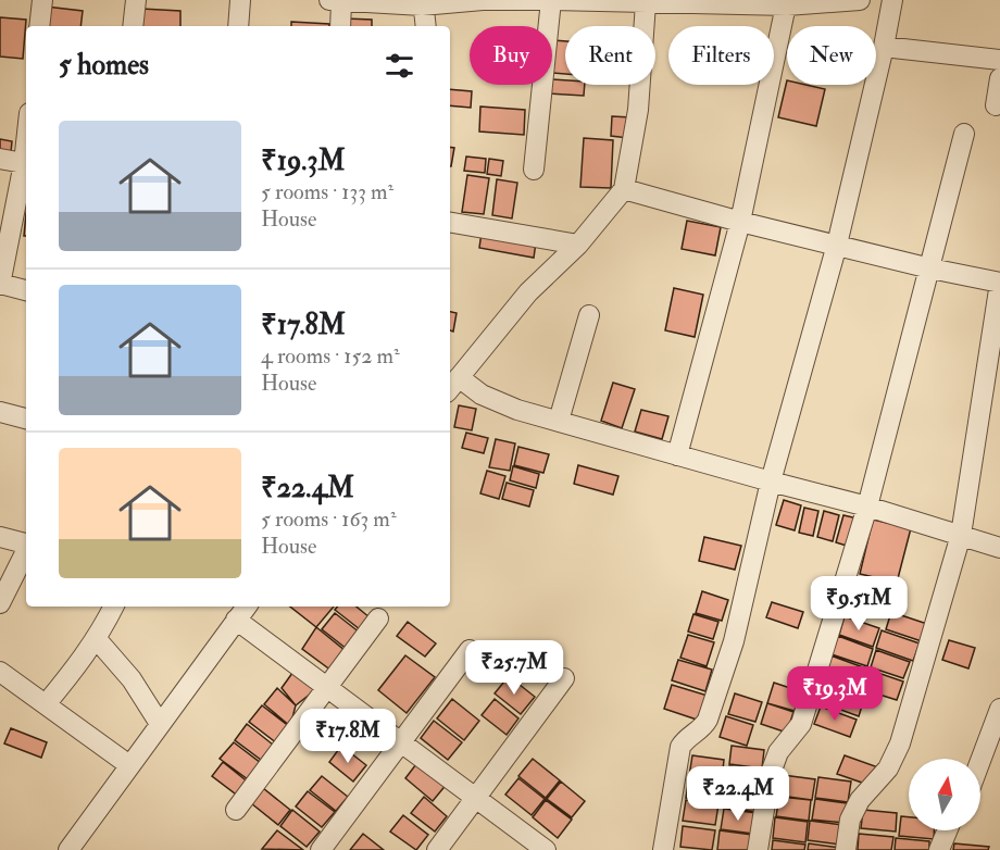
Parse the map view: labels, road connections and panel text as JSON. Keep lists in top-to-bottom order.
{
  "north": "top",
  "page": {
    "chip": [
      "Buy",
      "Rent",
      "Filters",
      "New"
    ],
    "heading": "5 homes",
    "list": [
      {
        "name": "₹19.3M",
        "note": "5 rooms · 133 m² · House"
      },
      {
        "name": "₹17.8M",
        "note": "4 rooms · 152 m² · House"
      },
      {
        "name": "₹22.4M",
        "note": "5 rooms · 163 m² · House"
      }
    ],
    "price": [
      "₹9.51M",
      "₹25.7M",
      "₹19.3M",
      "₹17.8M",
      "₹22.4M"
    ]
  }
}
